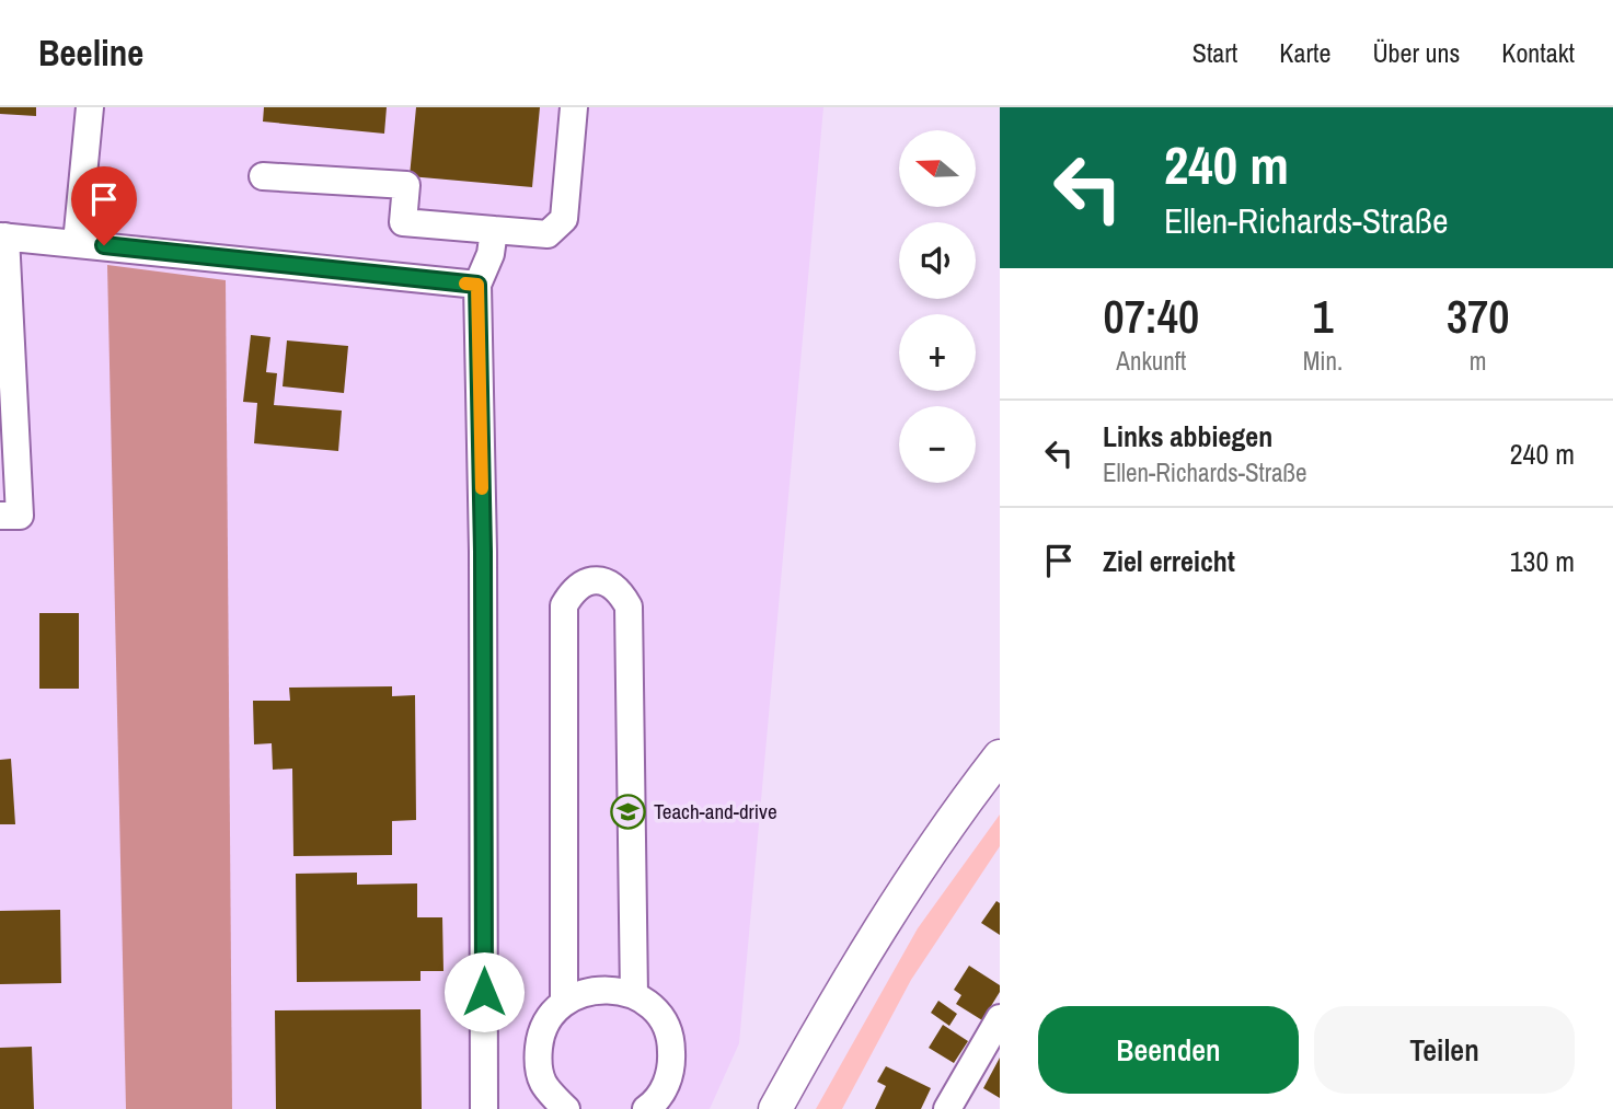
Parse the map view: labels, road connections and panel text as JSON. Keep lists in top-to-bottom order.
{
  "places": {
    "school or university": ["Teach-and-drive"]
  },
  "north": "left",
  "page": {
    "header": "Beeline",
    "nav": [
      "Start",
      "Karte",
      "Über uns",
      "Kontakt"
    ],
    "turn": ["240 m", "Ellen-Richards-Straße"],
    "map_buttons": ["+", "−"],
    "eta": [
      "07:40",
      "Ankunft",
      "1",
      "Min.",
      "370",
      "m"
    ],
    "list": [
      {
        "name": "Links abbiegen",
        "note": "Ellen-Richards-Straße",
        "value": "240 m"
      },
      {
        "name": "Ziel erreicht",
        "value": "130 m"
      }
    ],
    "buttons": ["Beenden", "Teilen"]
  }
}
